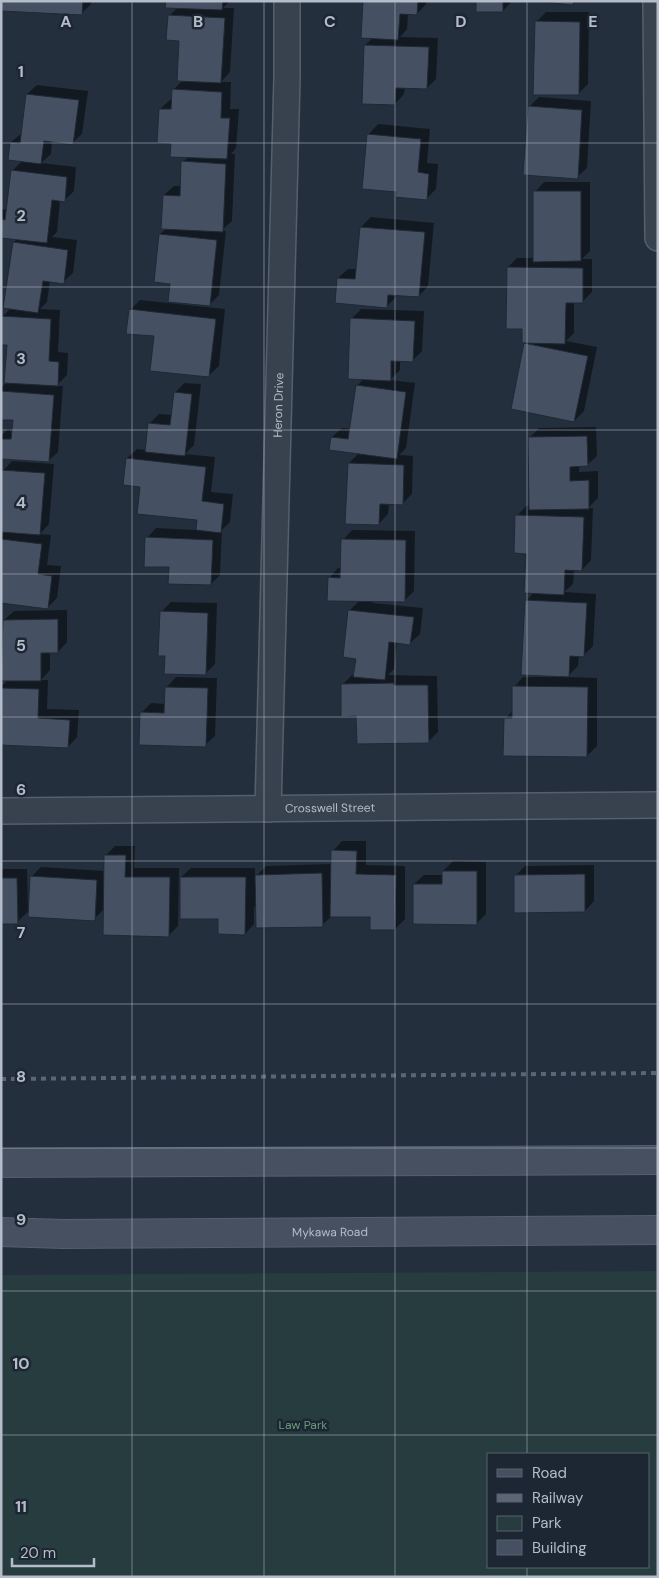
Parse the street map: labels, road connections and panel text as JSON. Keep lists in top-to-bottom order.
{
  "streets": {
    "main road": ["Mykawa Road"],
    "street": ["Heron Drive", "Crosswell Street"]
  },
  "crossings": [
    ["Heron Drive", "Crosswell Street"]
  ],
  "parks": ["Law Park"],
  "legend": [
    "Road",
    "Railway",
    "Park",
    "Building"
  ],
  "scale_bar": "20 m",
  "grid": {
    "columns": [
      "A",
      "B",
      "C",
      "D",
      "E"
    ],
    "rows": [
      "1",
      "2",
      "3",
      "4",
      "5",
      "6",
      "7",
      "8",
      "9",
      "10",
      "11"
    ]
  }
}
